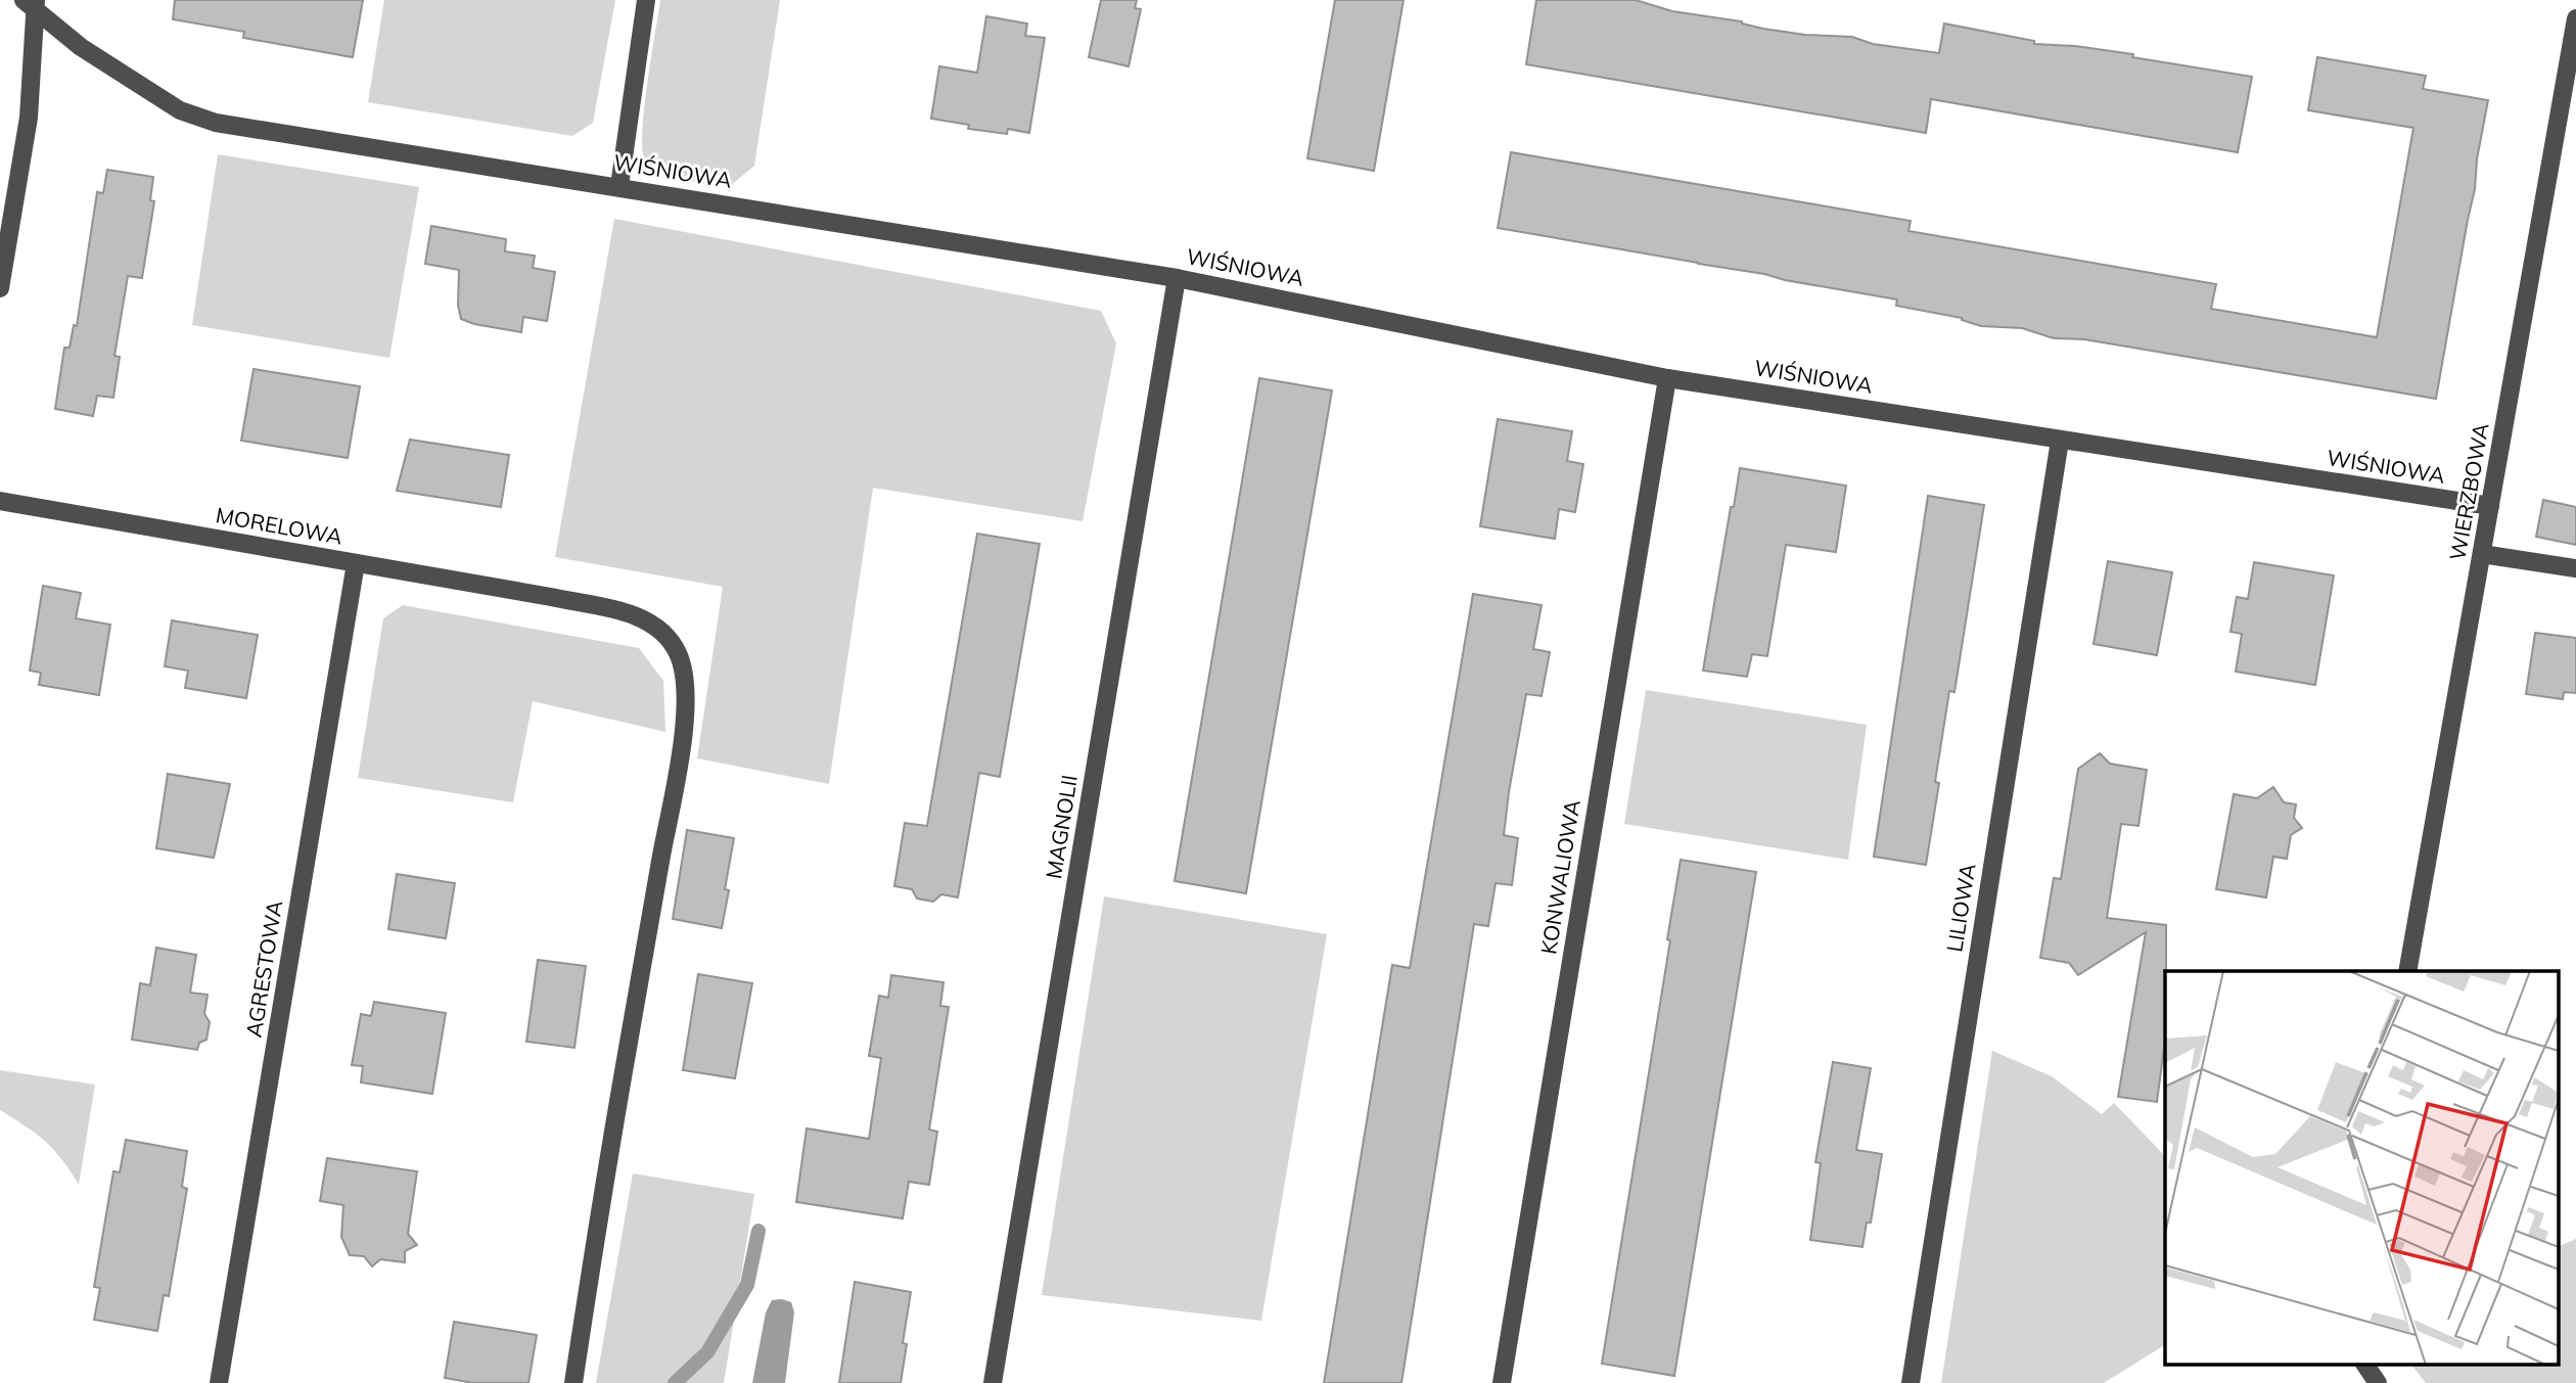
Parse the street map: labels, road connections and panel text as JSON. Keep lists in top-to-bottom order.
{
  "streets": {
    "street": [
      "WIŚNIOWA",
      "WIERZBOWA",
      "MORELOWA",
      "MAGNOLII",
      "KONWALIOWA",
      "LILIOWA",
      "AGRESTOWA"
    ]
  },
  "crossings": [
    ["WIŚNIOWA", "WIERZBOWA"],
    ["WIŚNIOWA", "MAGNOLII"],
    ["WIŚNIOWA", "KONWALIOWA"],
    ["WIŚNIOWA", "LILIOWA"],
    ["MORELOWA", "AGRESTOWA"]
  ]
}
